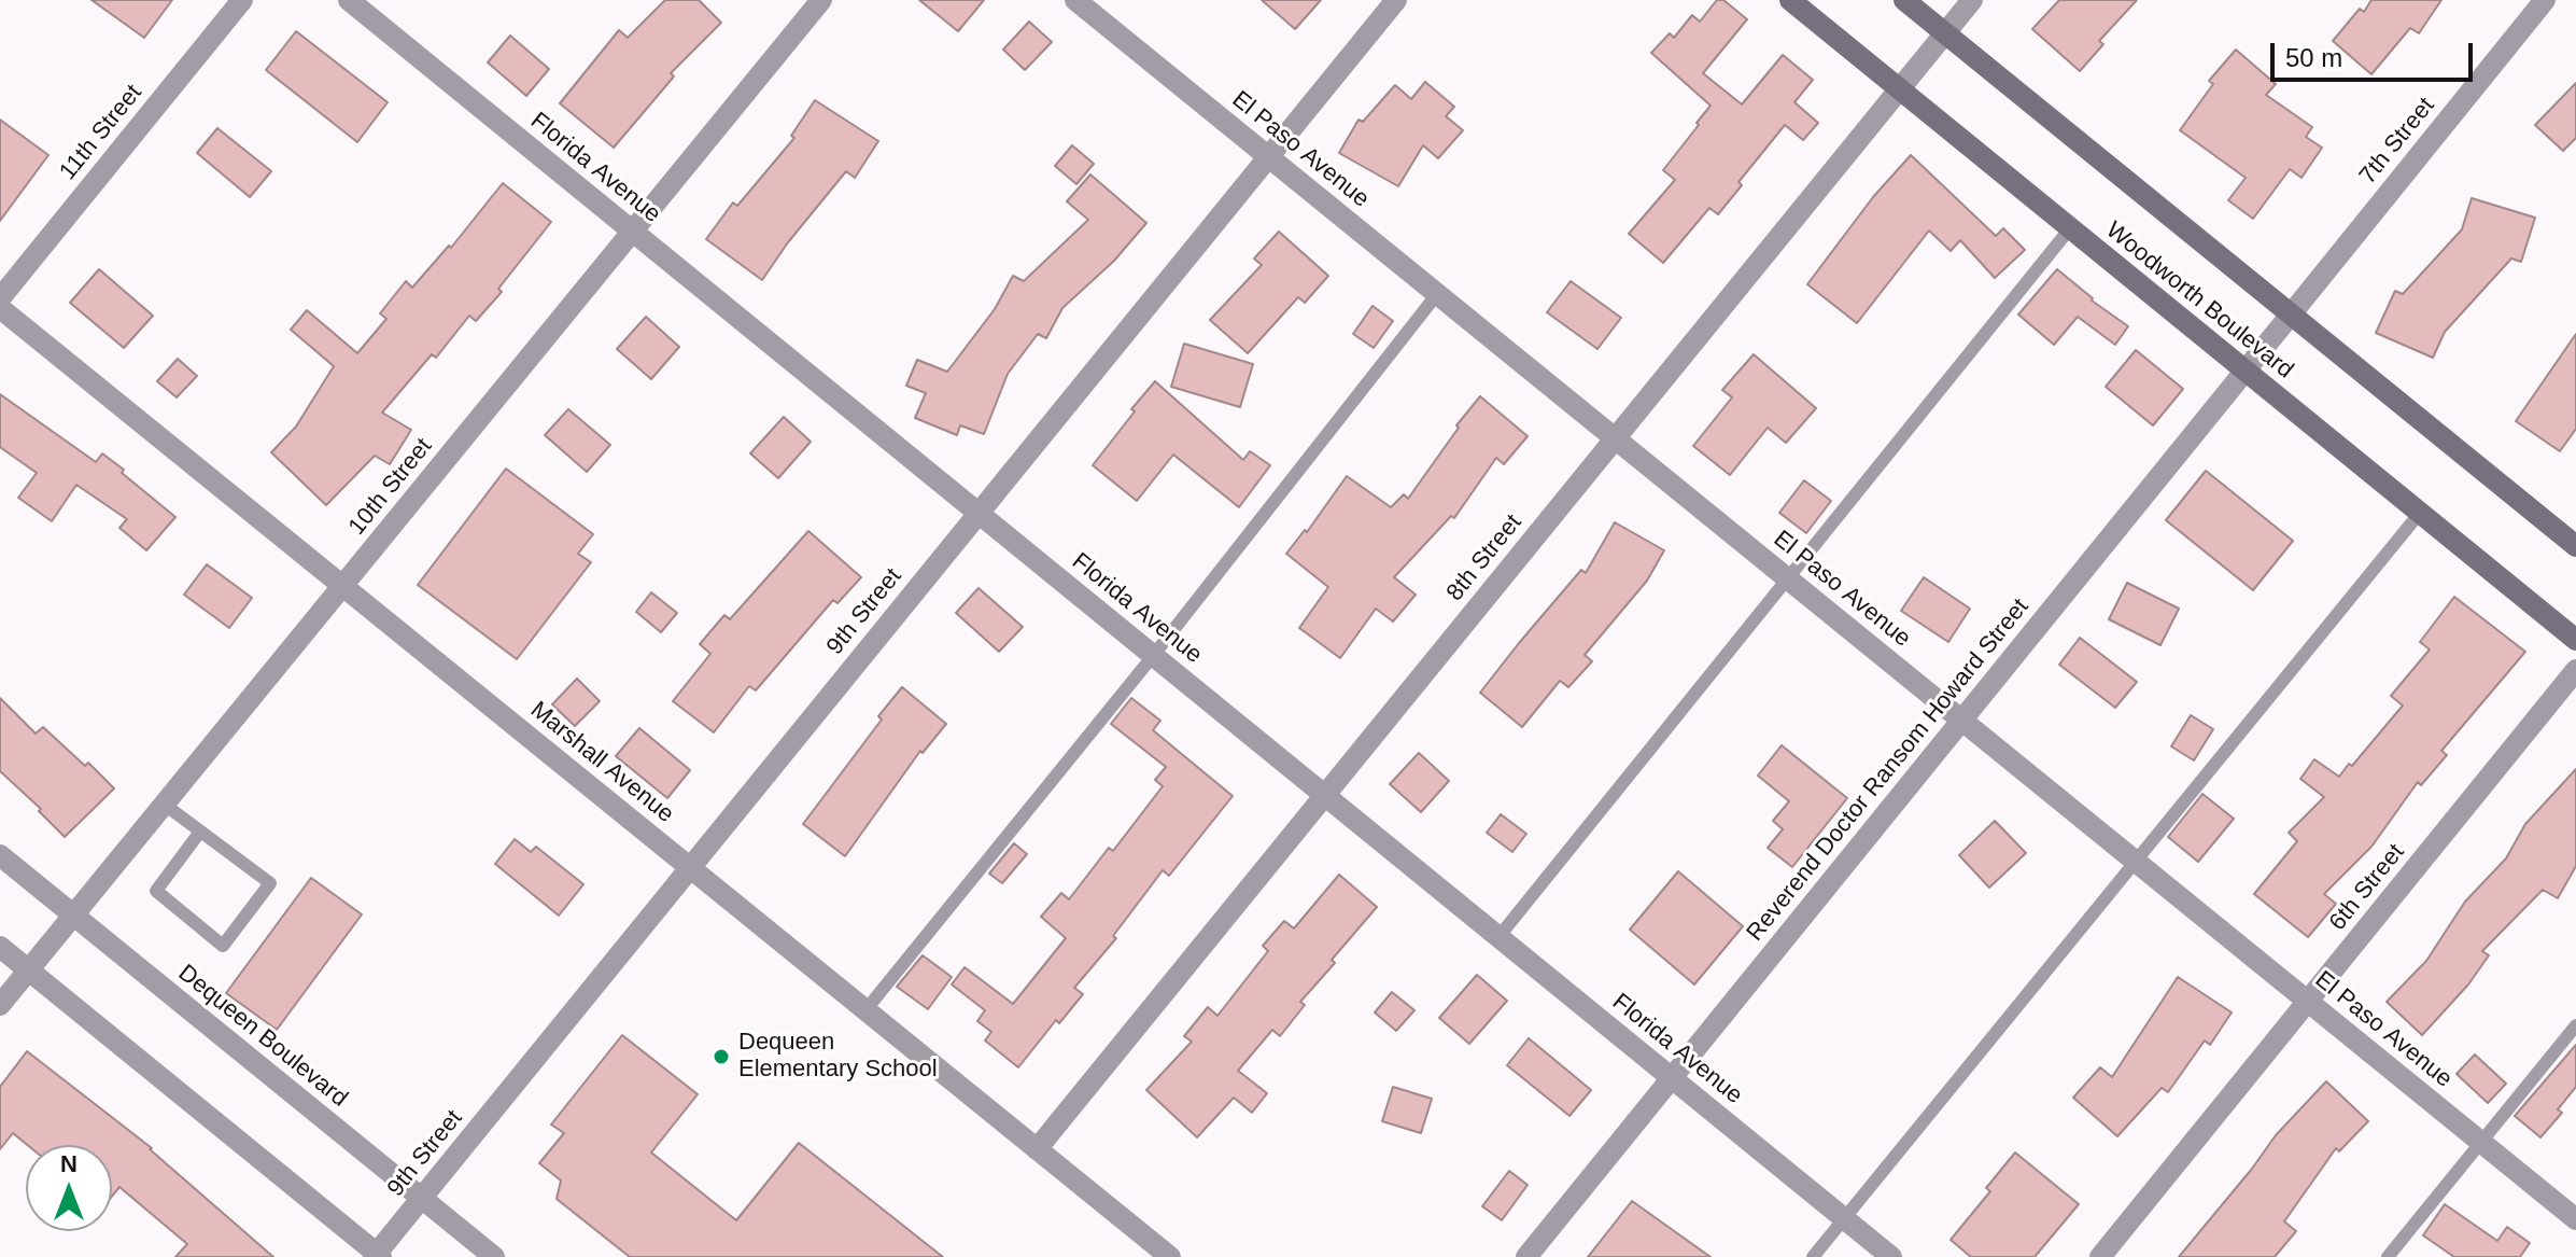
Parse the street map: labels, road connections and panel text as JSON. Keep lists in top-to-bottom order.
{
  "streets": {
    "main road": ["Woodworth Boulevard"],
    "street": [
      "11th Street",
      "7th Street",
      "El Paso Avenue",
      "Florida Avenue",
      "10th Street",
      "8th Street",
      "9th Street",
      "Marshall Avenue",
      "Reverend Doctor Ransom Howard Street",
      "6th Street",
      "Dequeen Boulevard"
    ]
  },
  "crossings": [
    ["7th Street", "Woodworth Boulevard"],
    ["7th Street", "Reverend Doctor Ransom Howard Street"],
    ["El Paso Avenue", "8th Street"],
    ["El Paso Avenue", "9th Street"],
    ["El Paso Avenue", "Reverend Doctor Ransom Howard Street"],
    ["El Paso Avenue", "6th Street"],
    ["Florida Avenue", "10th Street"],
    ["Florida Avenue", "8th Street"],
    ["Florida Avenue", "9th Street"],
    ["Florida Avenue", "Reverend Doctor Ransom Howard Street"],
    ["Woodworth Boulevard", "8th Street"],
    ["Woodworth Boulevard", "Reverend Doctor Ransom Howard Street"],
    ["10th Street", "Marshall Avenue"],
    ["10th Street", "Dequeen Boulevard"],
    ["8th Street", "Marshall Avenue"],
    ["9th Street", "Marshall Avenue"],
    ["9th Street", "Dequeen Boulevard"]
  ],
  "places": ["Dequeen Elementary School"],
  "scale_bar": "50 m",
  "north": "top"
}
